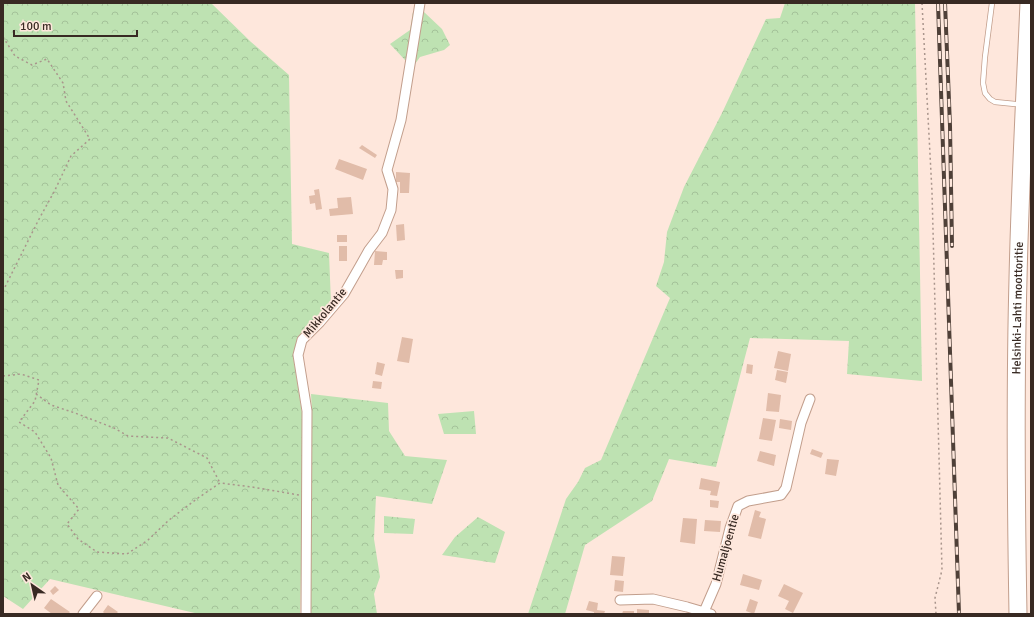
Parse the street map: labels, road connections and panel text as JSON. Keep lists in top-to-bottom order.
{
  "streets": {
    "highway": ["Helsinki-Lahti moottoritie"],
    "street": ["Mikkolantie", "Humaljoentie"]
  },
  "scale_bar": "100 m",
  "north": "top left"
}
